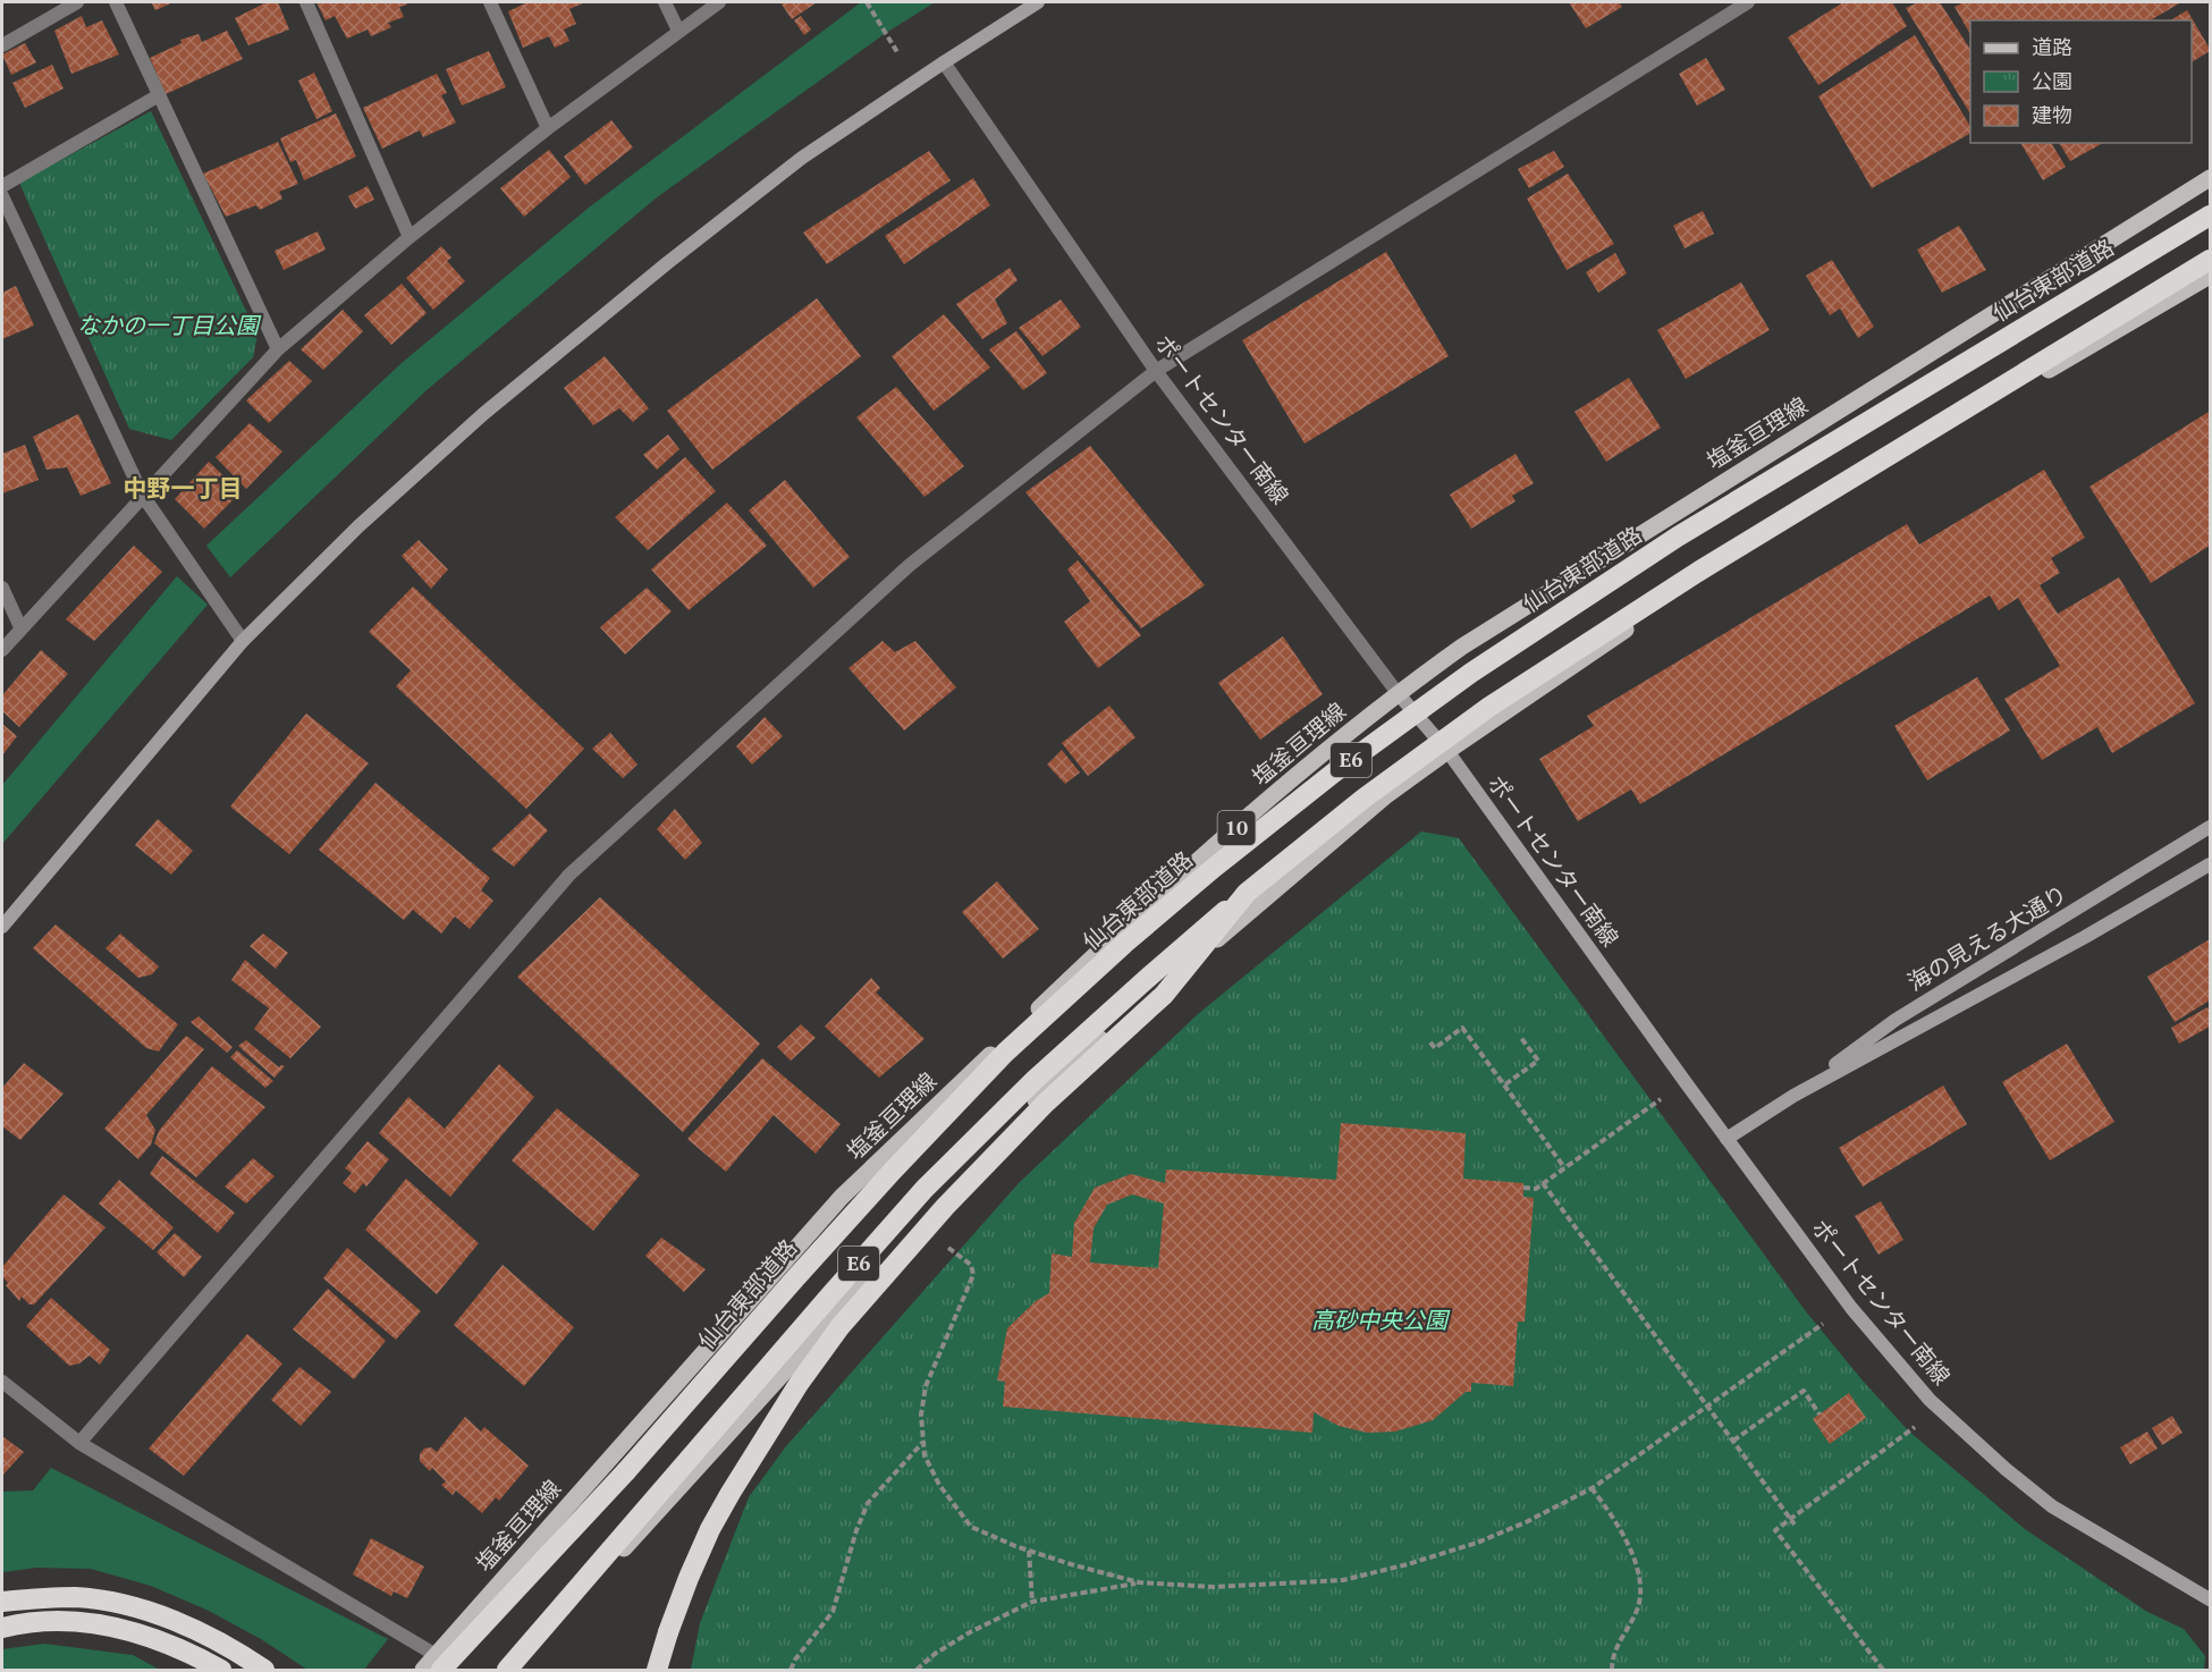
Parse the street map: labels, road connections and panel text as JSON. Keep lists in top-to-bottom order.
{
  "streets": {
    "highway": ["仙台東部道路", "E6"],
    "main road": ["塩釜亘理線", "10"],
    "street": ["ポートセンター南線", "海の見える大通り"]
  },
  "crossings": [
    ["ポートセンター南線", "塩釜亘理線"]
  ],
  "districts": ["中野一丁目"],
  "parks": ["なかの一丁目公園", "高砂中央公園"],
  "legend": ["道路", "公園", "建物"]
}
